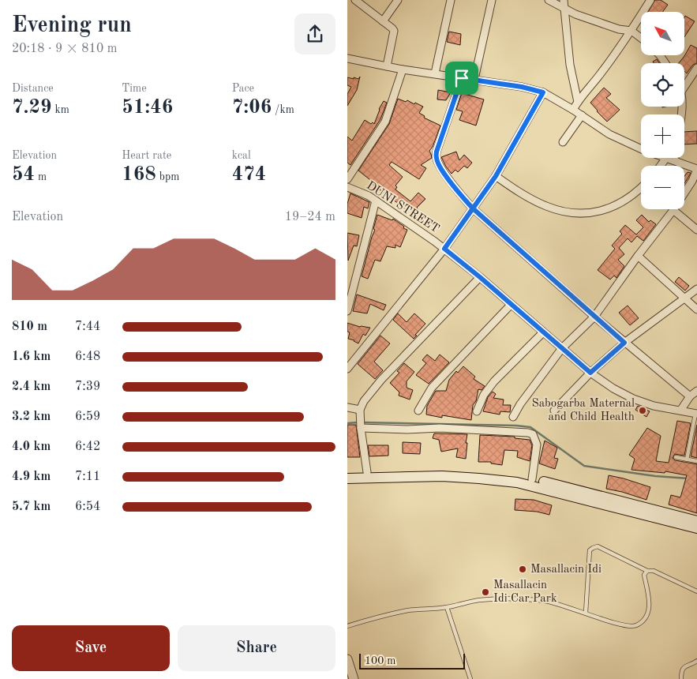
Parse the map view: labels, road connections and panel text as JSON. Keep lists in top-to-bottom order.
{
  "streets": {
    "street": ["DUNI STREET"]
  },
  "places": ["Sabogarba Maternal and Child Health", "Masallacin Idi", "Masallacin Idi Car Park"],
  "scale_bar": "100 m",
  "north": "top left",
  "page": {
    "heading": ["Evening run", "20:18 · 9 × 810 m"],
    "map_buttons": ["+", "−"],
    "stats": [
      ["Distance", "7.29 km"],
      ["Time", "51:46"],
      ["Pace", "7:06 /km"],
      ["Elevation", "54 m"],
      ["Heart rate", "168 bpm"],
      ["kcal", "474"]
    ],
    "chart": ["Elevation", "19–24 m"],
    "list": [
      {
        "name": "810 m",
        "note": "7:44"
      },
      {
        "name": "1.6 km",
        "note": "6:48"
      },
      {
        "name": "2.4 km",
        "note": "7:39"
      },
      {
        "name": "3.2 km",
        "note": "6:59"
      },
      {
        "name": "4.0 km",
        "note": "6:42"
      },
      {
        "name": "4.9 km",
        "note": "7:11"
      },
      {
        "name": "5.7 km",
        "note": "6:54"
      }
    ],
    "buttons": ["Save", "Share"],
    "scale": "100 m"
  }
}
